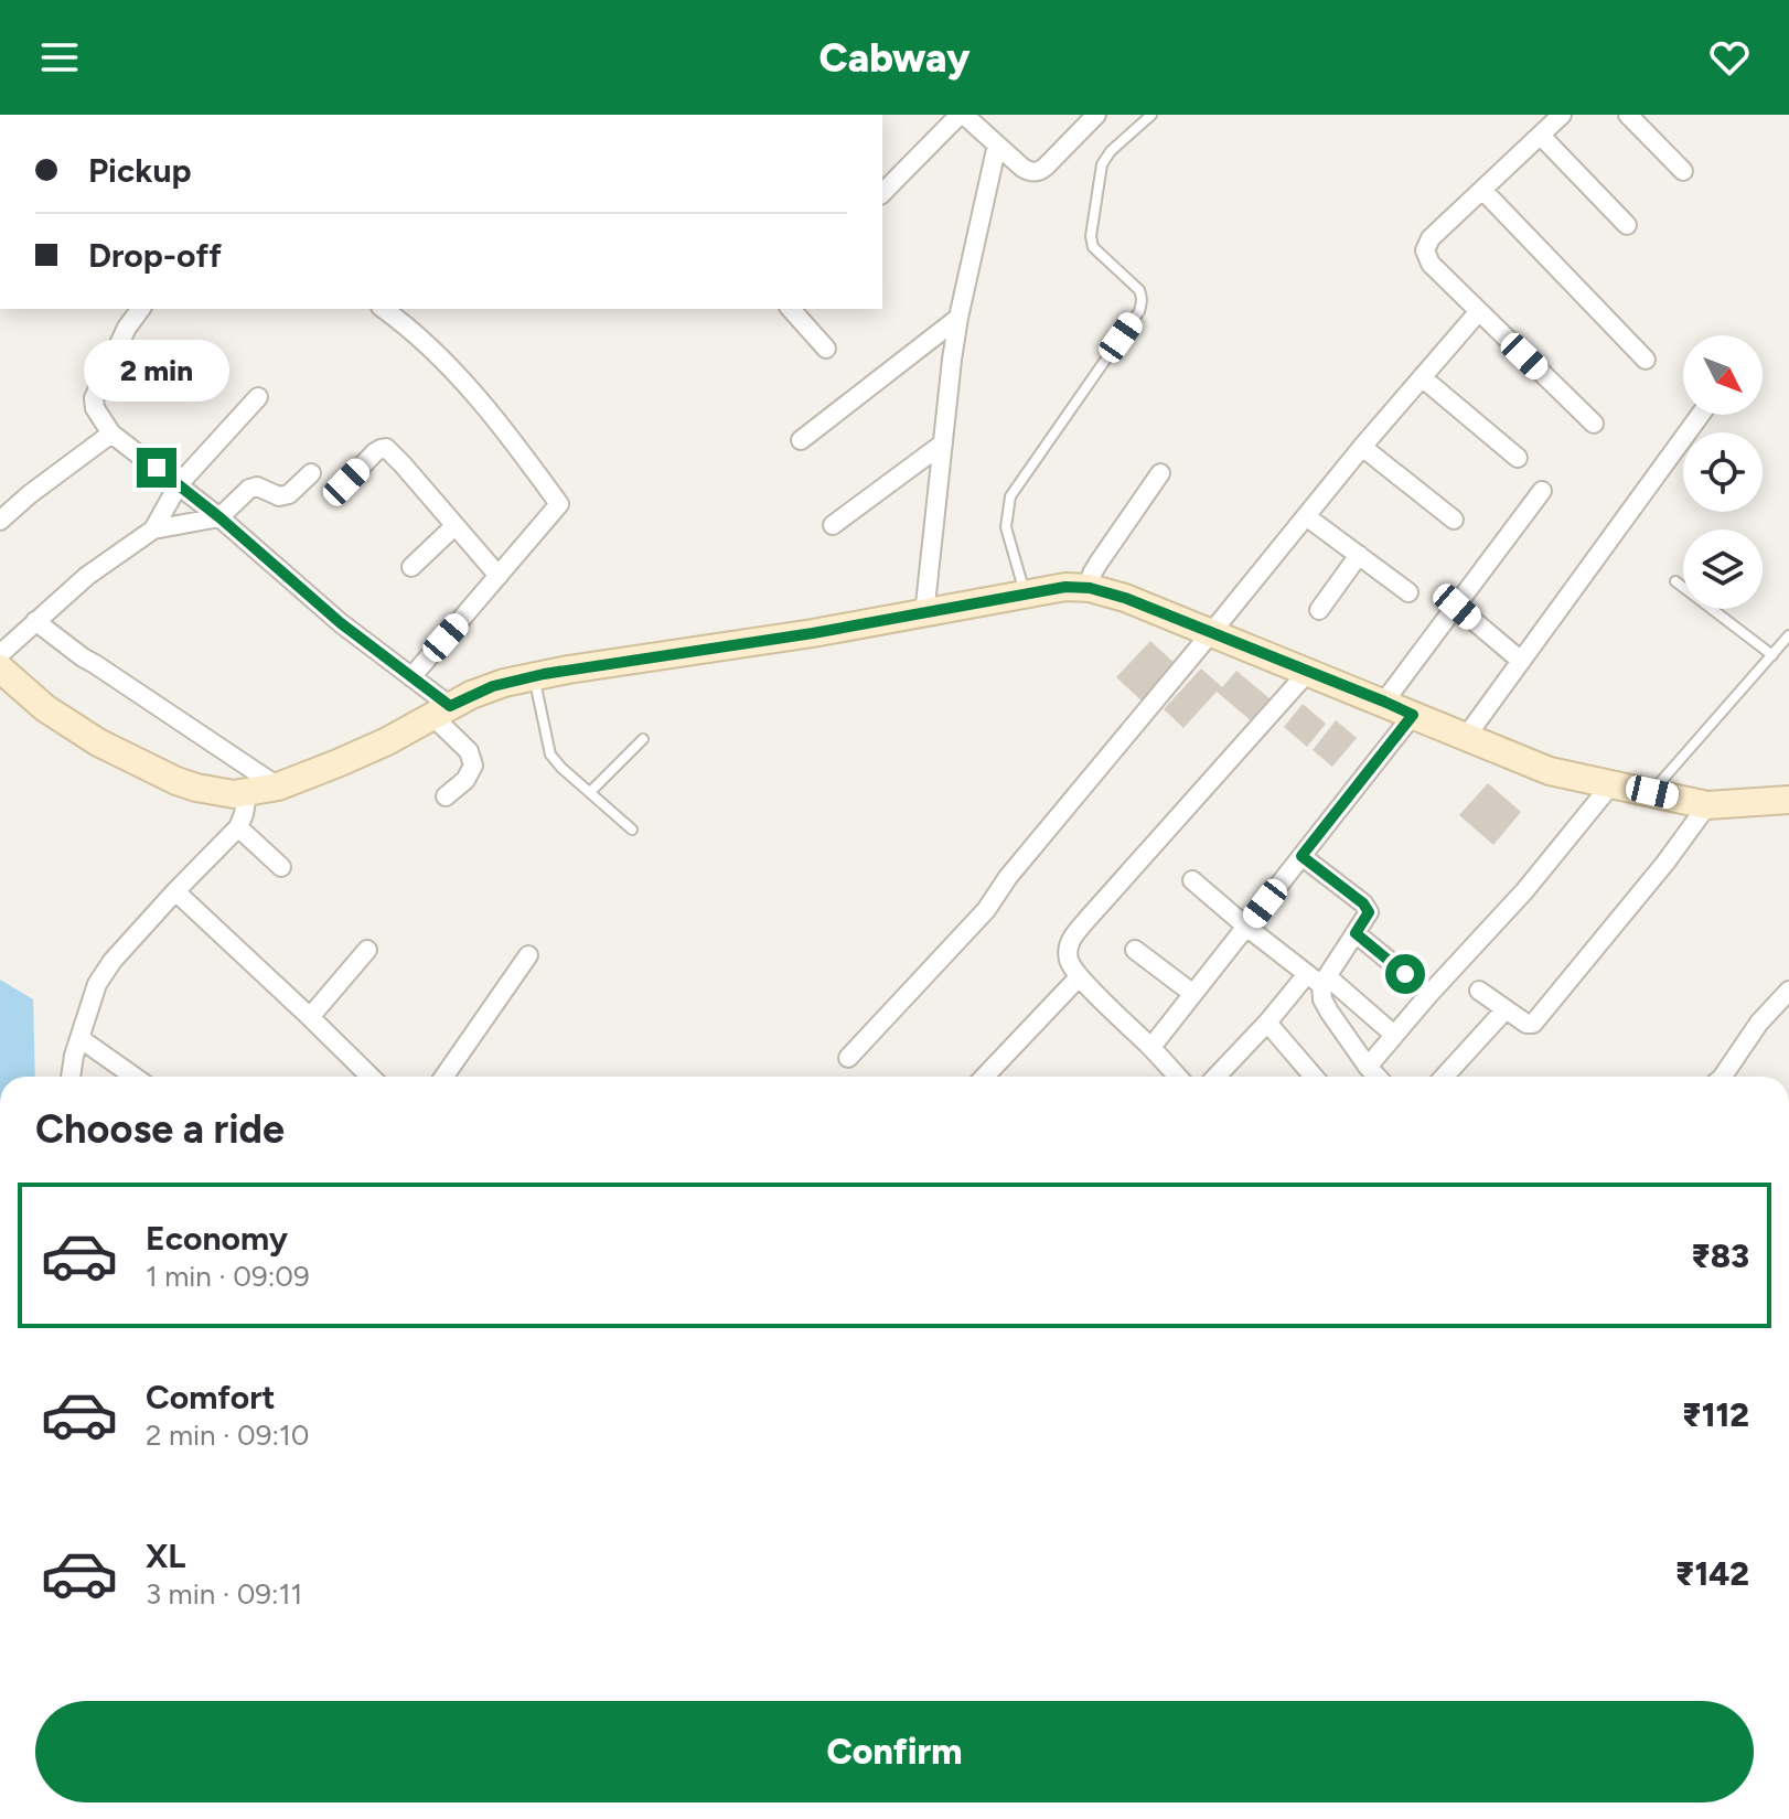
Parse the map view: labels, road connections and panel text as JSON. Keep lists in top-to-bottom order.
{
  "north": "bottom right",
  "page": {
    "header": "Cabway",
    "banner": ["Pickup", "Drop-off"],
    "bubble": "2 min",
    "heading": "Choose a ride",
    "list": [
      {
        "name": "Economy",
        "note": "1 min · 09:09",
        "value": "₹83"
      },
      {
        "name": "Comfort",
        "note": "2 min · 09:10",
        "value": "₹112"
      },
      {
        "name": "XL",
        "note": "3 min · 09:11",
        "value": "₹142"
      }
    ],
    "buttons": "Confirm"
  }
}
